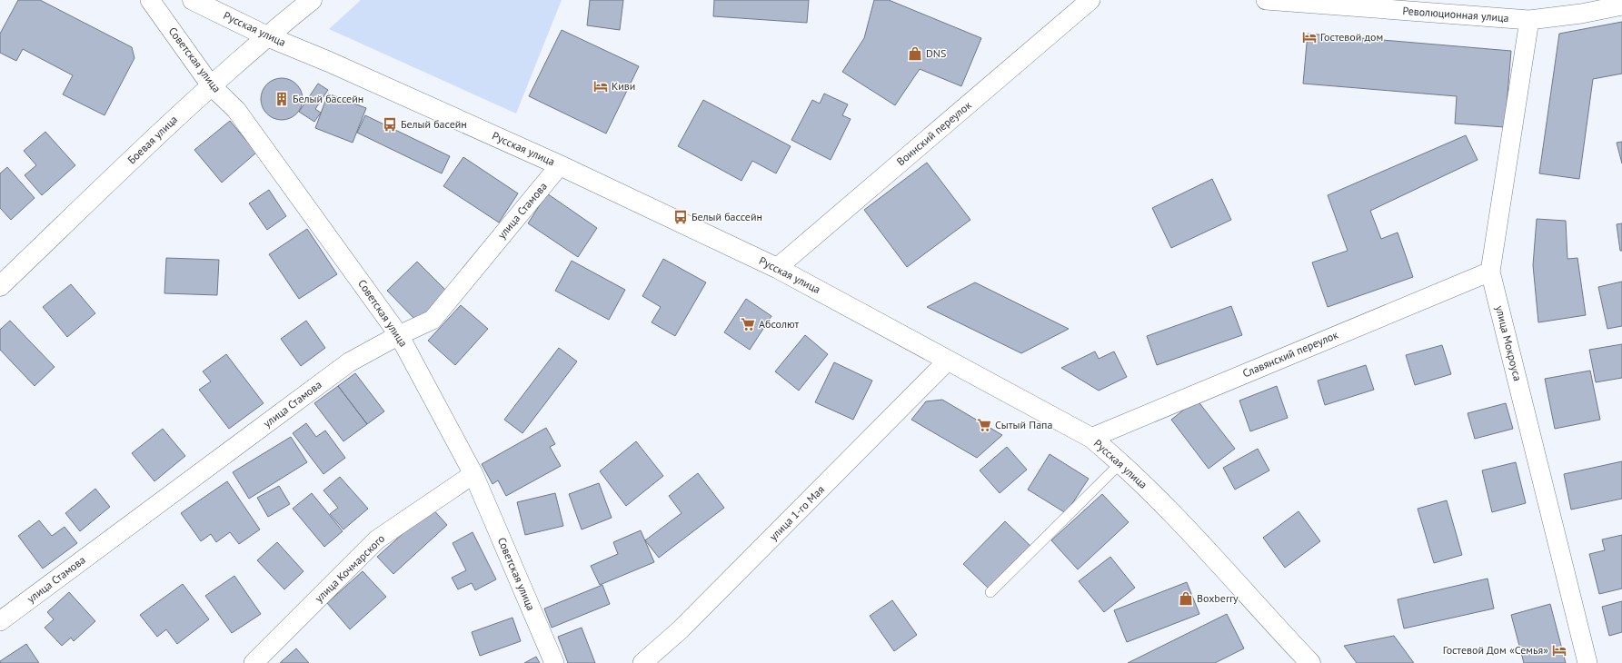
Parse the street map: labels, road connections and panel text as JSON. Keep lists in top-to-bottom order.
{
  "streets": {
    "main road": ["Русская улица", "Боевая улица"],
    "street": [
      "Революционная улица",
      "Советская улица",
      "Воинский переулок",
      "улица Стамова",
      "улица Мокроуса",
      "Славянский переулок",
      "улица 1-го Мая",
      "улица Кочмарского"
    ]
  },
  "crossings": [
    ["Революционная улица", "улица Мокроуса"],
    ["Русская улица", "Воинский переулок"],
    ["Русская улица", "Боевая улица"],
    ["Русская улица", "улица Стамова"],
    ["Русская улица", "Славянский переулок"],
    ["Русская улица", "улица 1-го Мая"],
    ["Советская улица", "Боевая улица"],
    ["Советская улица", "улица Стамова"],
    ["Советская улица", "улица Кочмарского"],
    ["улица Мокроуса", "Славянский переулок"]
  ],
  "places": {
    "hotel": ["Гостевой дом", "Киви", "Гостевой Дом «Семья»"],
    "shop": ["DNS", "Boxberry"],
    "building": ["Белый баcсейн"],
    "bus stop": ["Белый басейн", "Белый бассейн"],
    "supermarket": ["Абсолют", "Сытый Папа"]
  }
}
